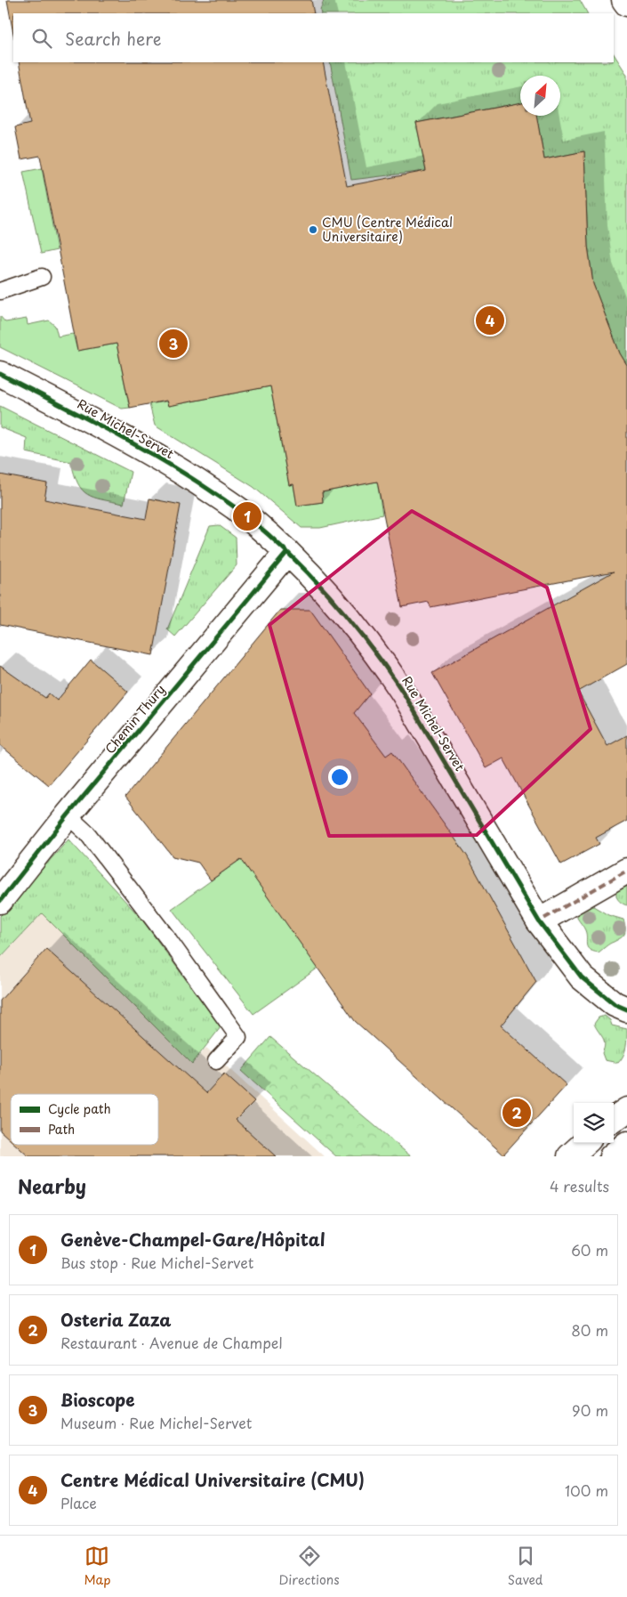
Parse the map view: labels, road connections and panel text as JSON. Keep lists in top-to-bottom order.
{
  "streets": {
    "street": ["Rue Michel-Servet", "Chemin Thury"]
  },
  "crossings": [
    ["Rue Michel-Servet", "Chemin Thury"]
  ],
  "places": ["CMU (Centre Médical Universitaire)"],
  "legend": ["Cycle path", "Path"],
  "north": "top right",
  "page": {
    "search": "Search here",
    "pins": [
      "4",
      "3",
      "1",
      "2"
    ],
    "heading": ["Nearby", "4 results"],
    "list": [
      {
        "mark": "1",
        "name": "Genève-Champel-Gare/Hôpital",
        "note": "Bus stop · Rue Michel-Servet",
        "value": "60 m"
      },
      {
        "mark": "2",
        "name": "Osteria Zaza",
        "note": "Restaurant · Avenue de Champel",
        "value": "80 m"
      },
      {
        "mark": "3",
        "name": "Bioscope",
        "note": "Museum · Rue Michel-Servet",
        "value": "90 m"
      },
      {
        "mark": "4",
        "name": "Centre Médical Universitaire (CMU)",
        "note": "Place",
        "value": "100 m"
      }
    ],
    "nav": ["Map", "Directions", "Saved"]
  }
}
